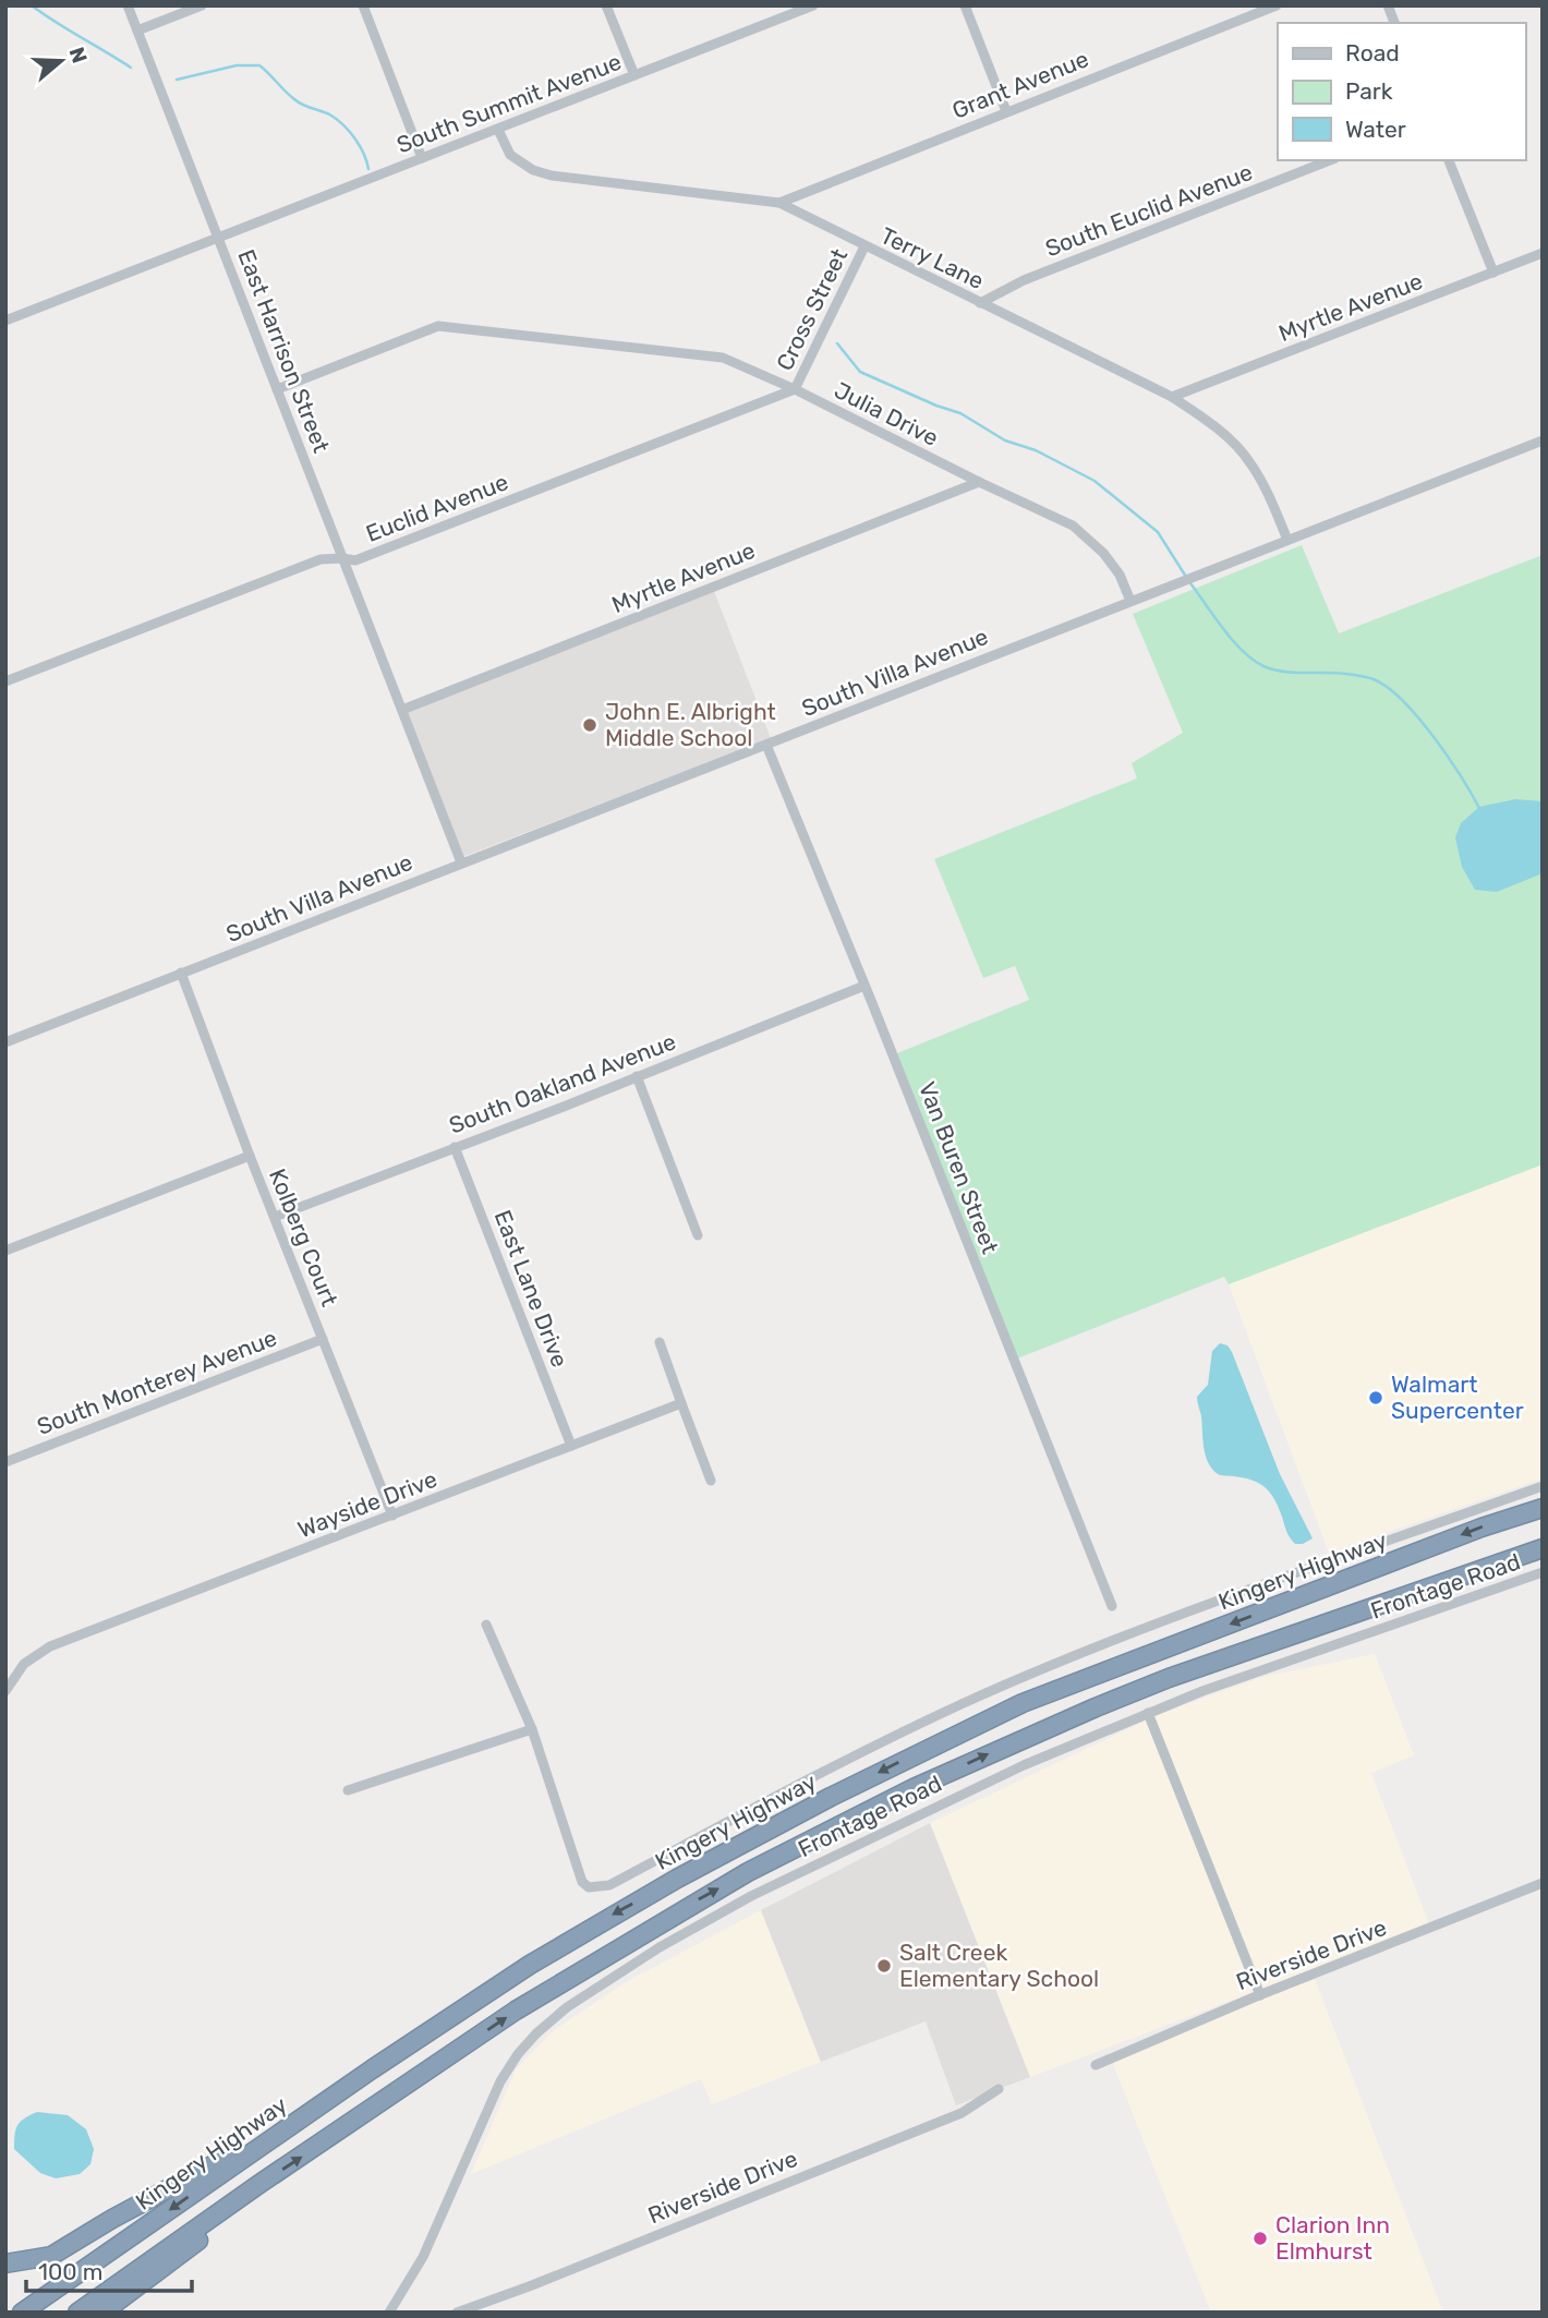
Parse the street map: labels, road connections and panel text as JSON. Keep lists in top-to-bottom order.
{
  "streets": {
    "highway": ["Kingery Highway"],
    "street": [
      "Grant Avenue",
      "South Summit Avenue",
      "South Euclid Avenue",
      "Terry Lane",
      "Myrtle Avenue",
      "Cross Street",
      "East Harrison Street",
      "Julia Drive",
      "Euclid Avenue",
      "South Villa Avenue",
      "South Oakland Avenue",
      "Van Buren Street",
      "Kolberg Court",
      "East Lane Drive",
      "South Monterey Avenue",
      "Wayside Drive",
      "Frontage Road",
      "Riverside Drive"
    ]
  },
  "crossings": [
    ["Grant Avenue", "Terry Lane"],
    ["South Summit Avenue", "Terry Lane"],
    ["South Summit Avenue", "East Harrison Street"],
    ["South Euclid Avenue", "Terry Lane"],
    ["Terry Lane", "Myrtle Avenue"],
    ["Terry Lane", "Cross Street"],
    ["Terry Lane", "South Villa Avenue"],
    ["Myrtle Avenue", "East Harrison Street"],
    ["Myrtle Avenue", "Julia Drive"],
    ["Cross Street", "Julia Drive"],
    ["Cross Street", "Euclid Avenue"],
    ["East Harrison Street", "Julia Drive"],
    ["East Harrison Street", "Euclid Avenue"],
    ["East Harrison Street", "South Villa Avenue"],
    ["Julia Drive", "Euclid Avenue"],
    ["Julia Drive", "South Villa Avenue"],
    ["South Villa Avenue", "Van Buren Street"],
    ["South Villa Avenue", "Kolberg Court"],
    ["South Oakland Avenue", "Van Buren Street"],
    ["South Oakland Avenue", "Kolberg Court"],
    ["South Oakland Avenue", "East Lane Drive"],
    ["Kolberg Court", "South Monterey Avenue"],
    ["Kolberg Court", "Wayside Drive"],
    ["East Lane Drive", "Wayside Drive"]
  ],
  "places": [
    "John E. Albright Middle School",
    "Walmart Supercenter",
    "Salt Creek Elementary School",
    "Clarion Inn Elmhurst"
  ],
  "legend": ["Road", "Park", "Water"],
  "scale_bar": "100 m",
  "north": "right"
}
